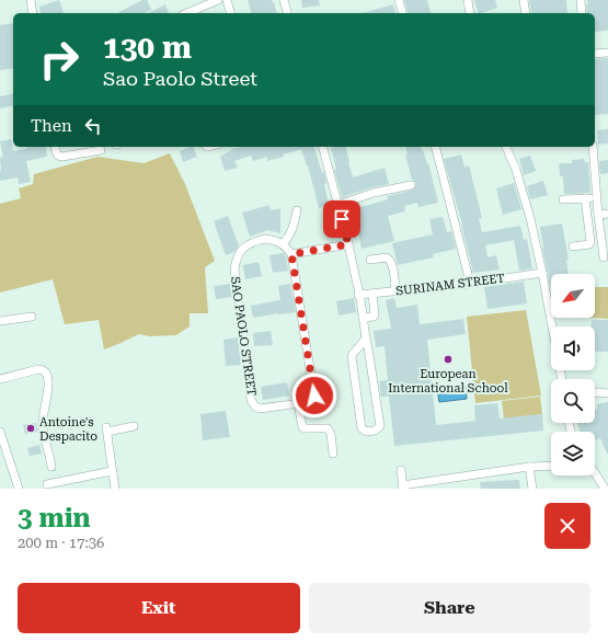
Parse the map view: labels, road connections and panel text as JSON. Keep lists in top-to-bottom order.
{
  "streets": {
    "street": ["SURINAM STREET", "SAO PAOLO STREET"]
  },
  "places": ["European International School", "Antoine's Despacito"],
  "north": "bottom left",
  "page": {
    "turn": ["130 m", "Sao Paolo Street"],
    "then": "Then",
    "heading": ["3 min", "200 m · 17:36"],
    "buttons": ["Exit", "Share"]
  }
}
